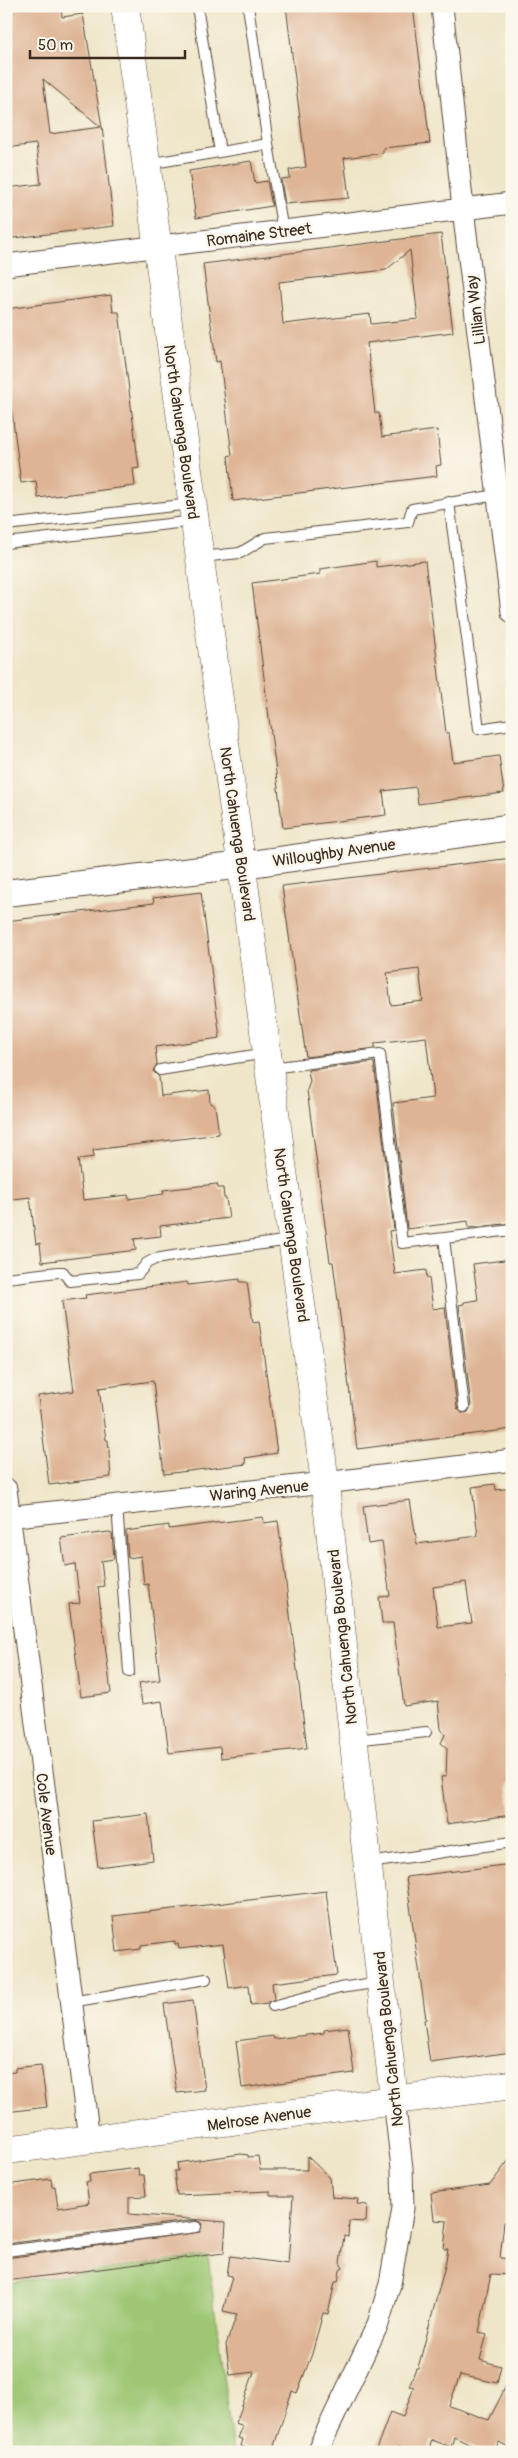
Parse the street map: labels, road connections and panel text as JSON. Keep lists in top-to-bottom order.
{
  "streets": {
    "main road": ["North Cahuenga Boulevard", "Melrose Avenue"],
    "street": [
      "Romaine Street",
      "Lillian Way",
      "Willoughby Avenue",
      "Waring Avenue",
      "Cole Avenue"
    ]
  },
  "crossings": [
    ["Romaine Street", "Lillian Way"],
    ["Romaine Street", "North Cahuenga Boulevard"],
    ["North Cahuenga Boulevard", "Willoughby Avenue"],
    ["North Cahuenga Boulevard", "Waring Avenue"],
    ["North Cahuenga Boulevard", "Melrose Avenue"],
    ["Waring Avenue", "Cole Avenue"],
    ["Cole Avenue", "Melrose Avenue"]
  ],
  "scale_bar": "50 m"
}
